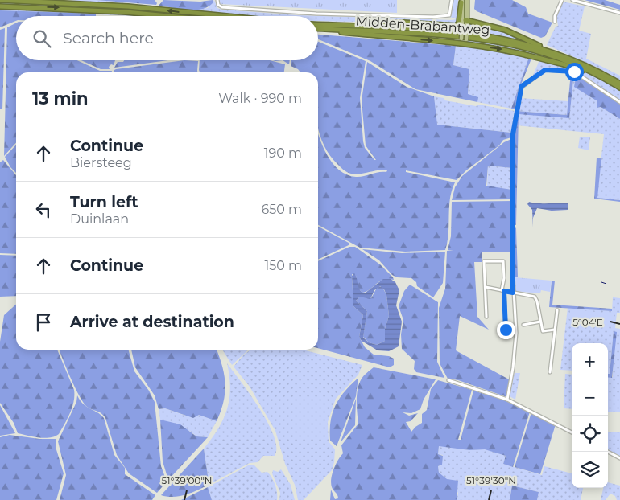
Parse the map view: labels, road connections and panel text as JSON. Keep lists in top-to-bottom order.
{
  "streets": {
    "highway": ["Midden-Brabantweg"]
  },
  "page": {
    "search": "Search here",
    "heading": ["13 min", "Walk · 990 m"],
    "list": [
      ["Continue", "Biersteeg", "190 m"],
      ["Turn left", "Duinlaan", "650 m"],
      ["Continue", "150 m"],
      "Arrive at destination"
    ],
    "map_buttons": ["+", "−"]
  },
  "coordinates": ["5°04'E", "51°39'00\"N", "51°39'30\"N"]
}
